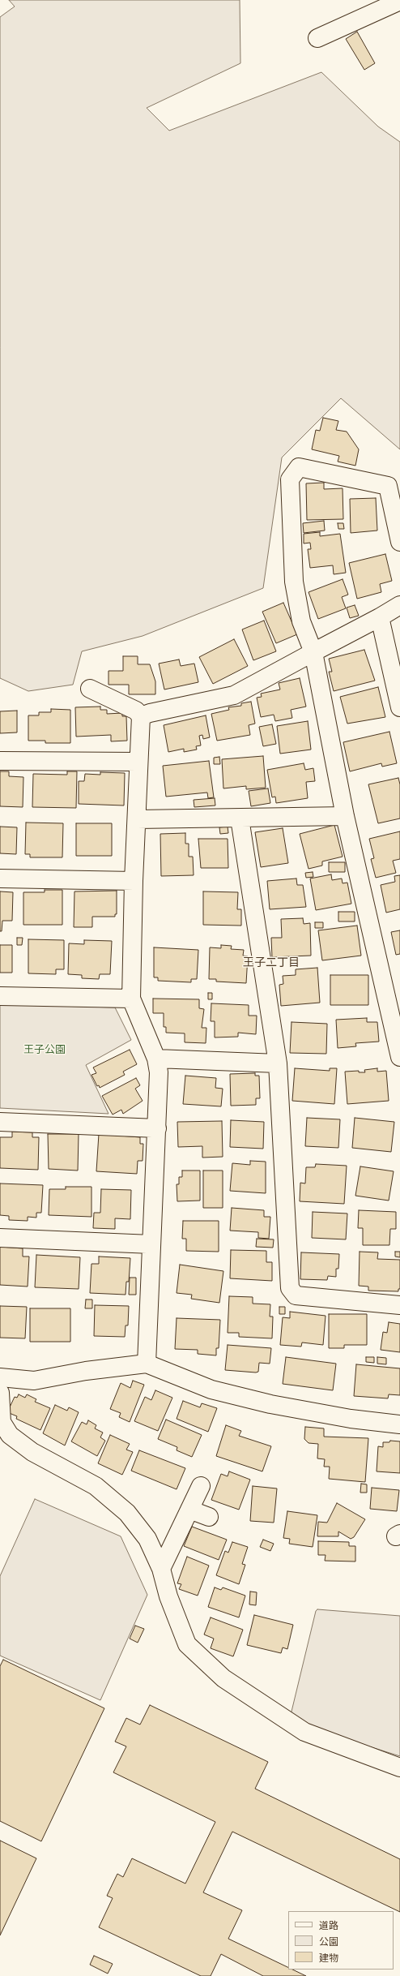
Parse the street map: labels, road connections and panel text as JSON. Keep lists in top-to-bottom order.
{
  "districts": ["王子二丁目"],
  "parks": ["王子公園"],
  "legend": ["道路", "公園", "建物"]
}
